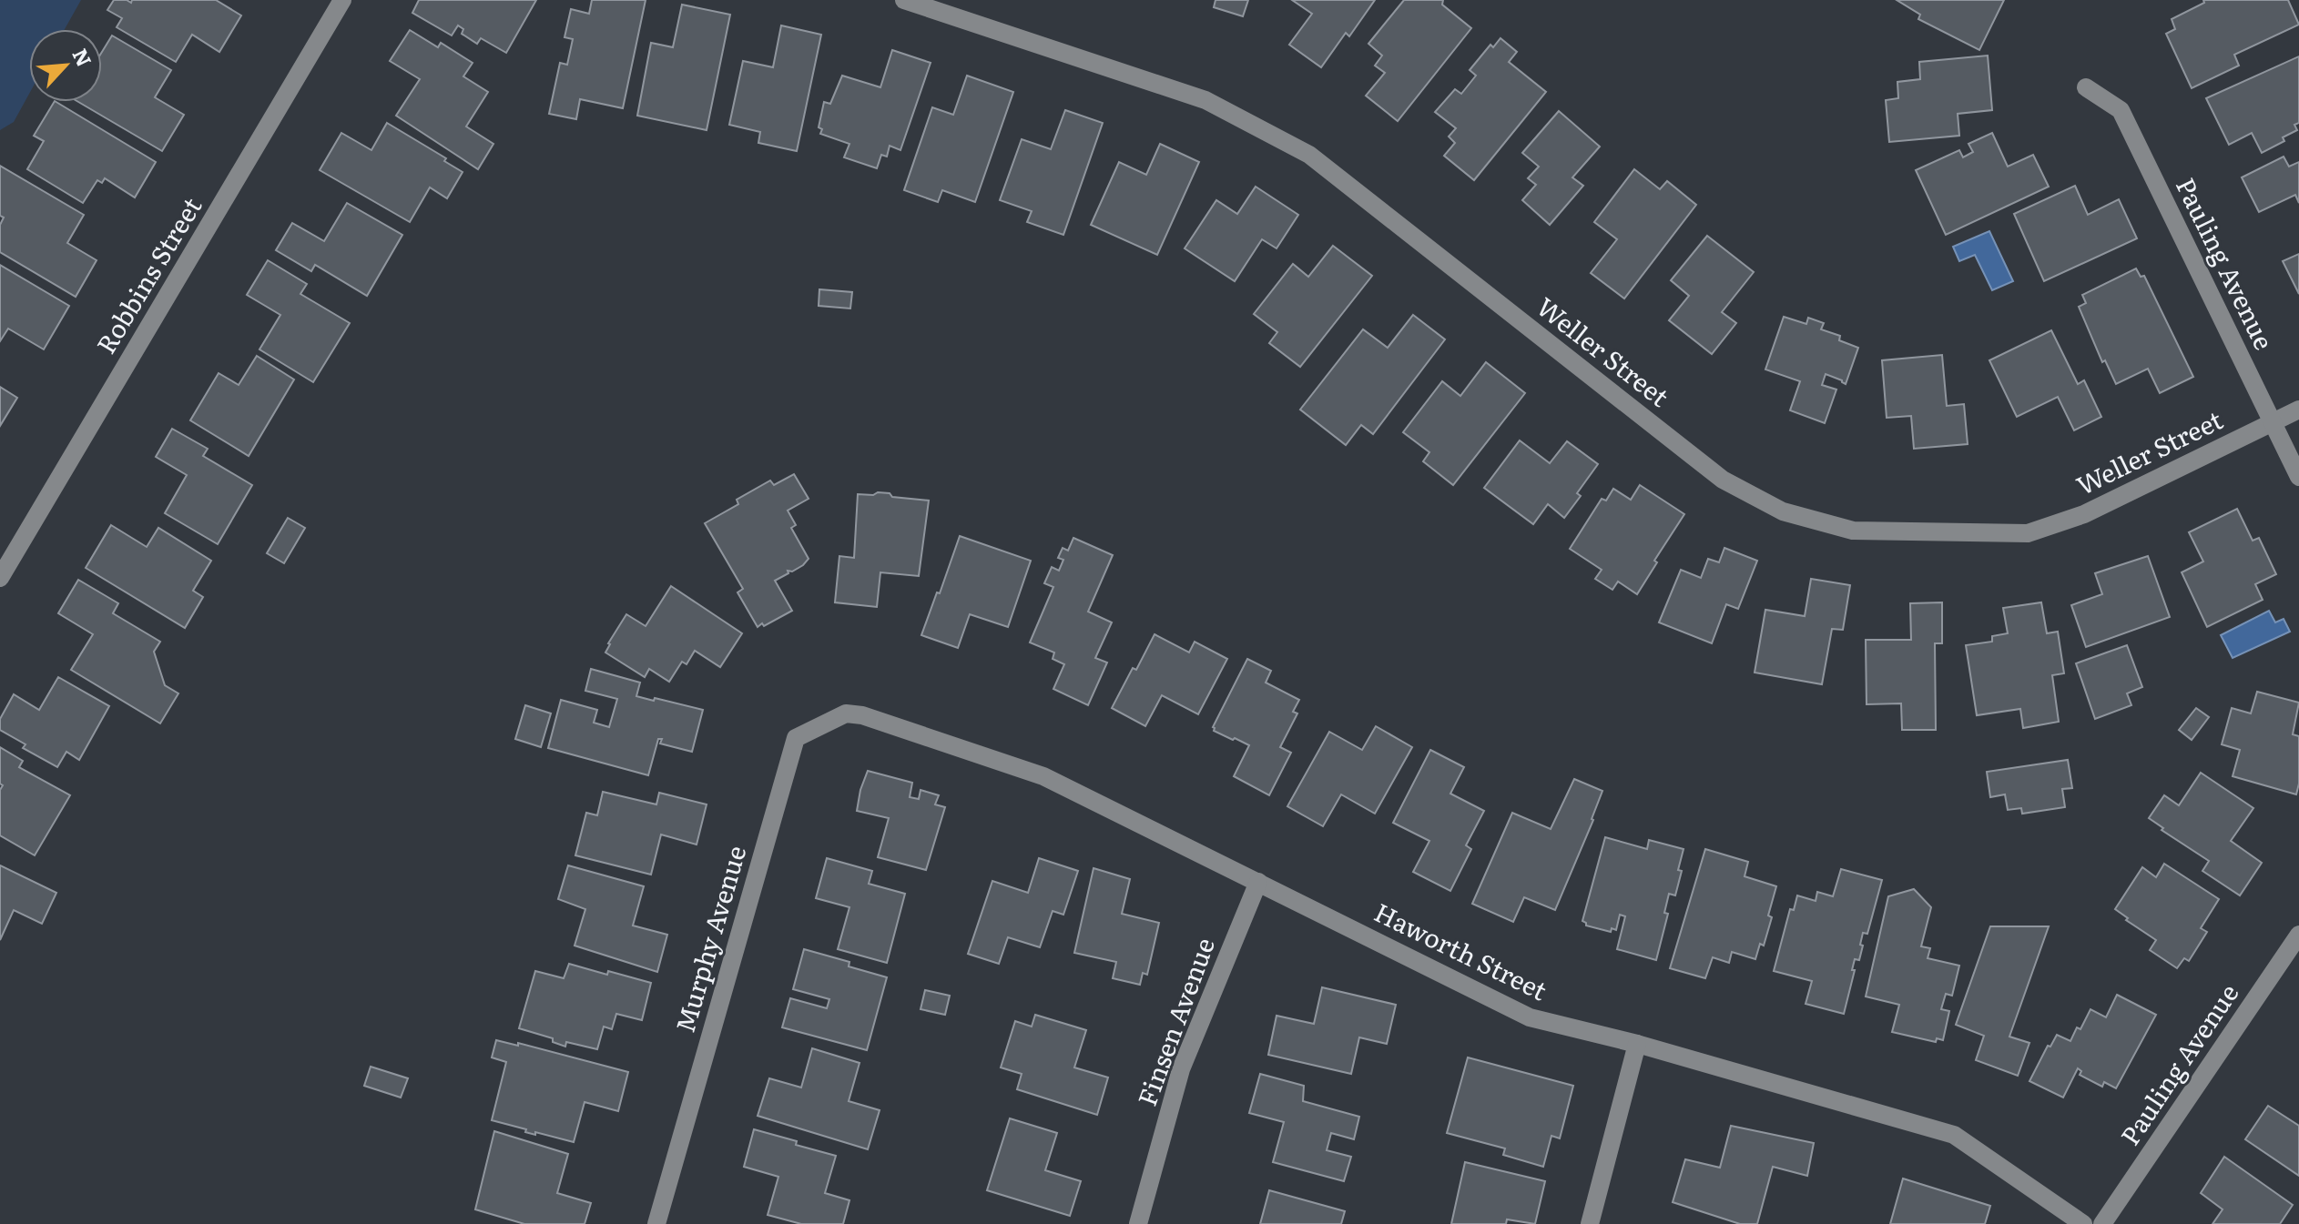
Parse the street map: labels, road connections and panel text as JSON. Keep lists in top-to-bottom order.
{
  "streets": {
    "street": [
      "Pauling Avenue",
      "Robbins Street",
      "Weller Street",
      "Murphy Avenue",
      "Haworth Street",
      "Finsen Avenue"
    ]
  },
  "crossings": [
    ["Pauling Avenue", "Weller Street"],
    ["Murphy Avenue", "Haworth Street"],
    ["Haworth Street", "Finsen Avenue"]
  ],
  "north": "top right"
}
